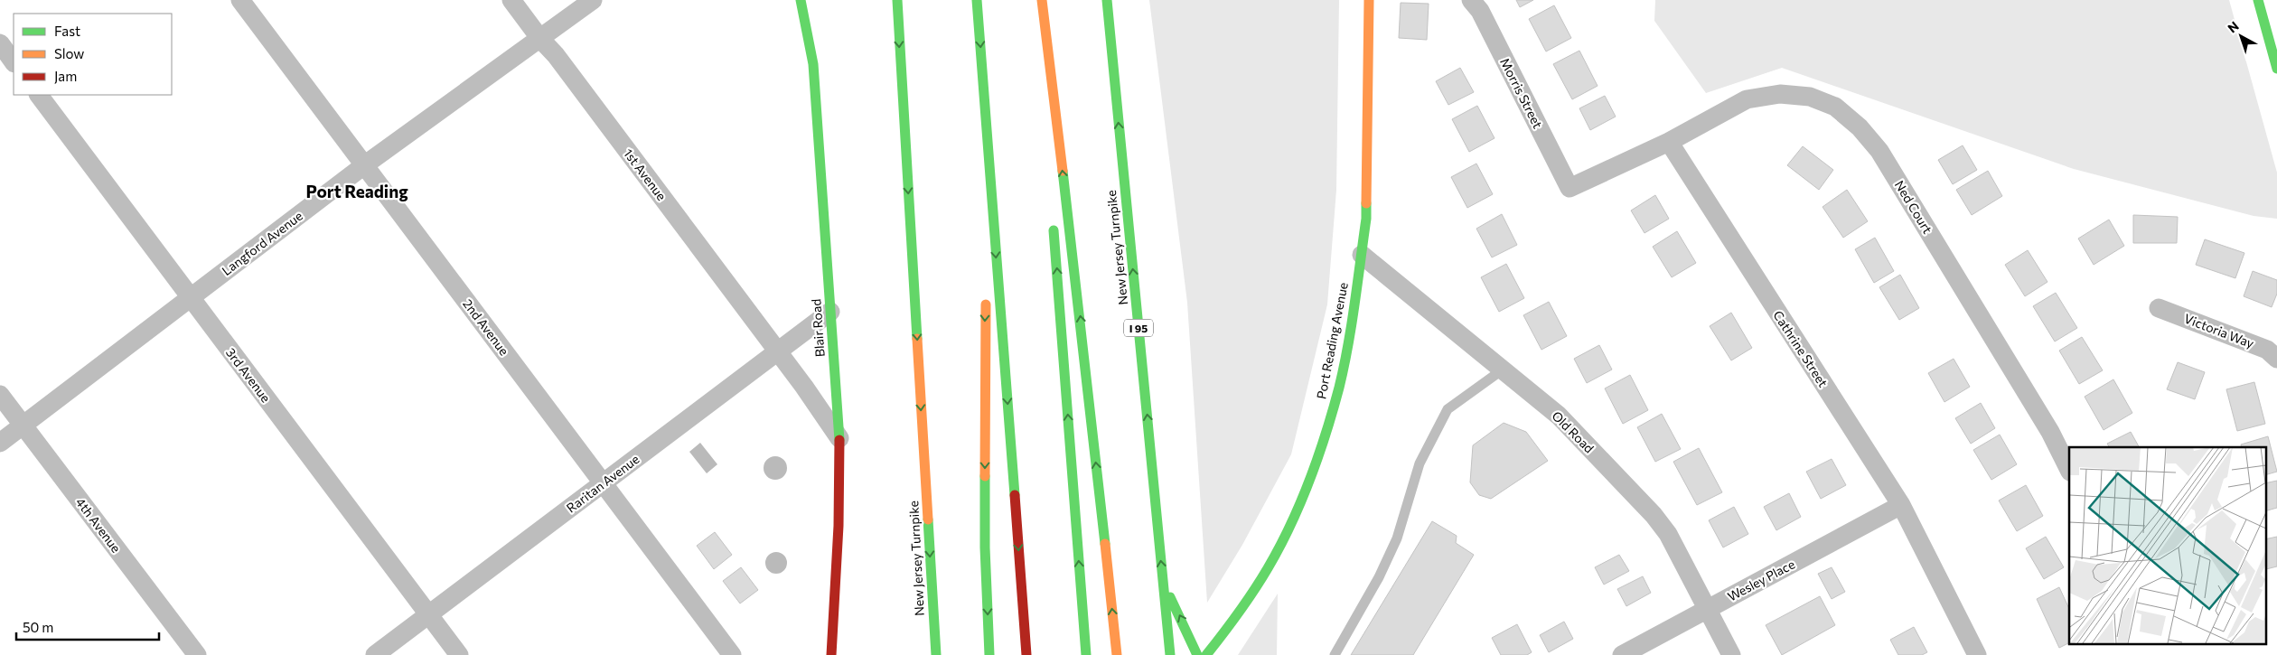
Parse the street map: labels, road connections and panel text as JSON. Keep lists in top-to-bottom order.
{
  "streets": {
    "main road": [
      "New Jersey Turnpike",
      "Blair Road",
      "I 95",
      "Port Reading Avenue"
    ],
    "street": [
      "Morris Street",
      "1st Avenue",
      "Ned Court",
      "Langford Avenue",
      "2nd Avenue",
      "Victoria Way",
      "Cathrine Street",
      "3rd Avenue",
      "Old Road",
      "Raritan Avenue",
      "4th Avenue",
      "Wesley Place"
    ]
  },
  "crossings": [
    ["Morris Street", "Ned Court"],
    ["Morris Street", "Cathrine Street"],
    ["1st Avenue", "Langford Avenue"],
    ["1st Avenue", "Blair Road"],
    ["1st Avenue", "Raritan Avenue"],
    ["Ned Court", "Cathrine Street"],
    ["Langford Avenue", "2nd Avenue"],
    ["Langford Avenue", "3rd Avenue"],
    ["Langford Avenue", "4th Avenue"],
    ["2nd Avenue", "Raritan Avenue"],
    ["Blair Road", "Raritan Avenue"],
    ["Port Reading Avenue", "Old Road"],
    ["Cathrine Street", "Wesley Place"],
    ["3rd Avenue", "Raritan Avenue"],
    ["Old Road", "Wesley Place"]
  ],
  "districts": ["Port Reading"],
  "legend": ["Fast", "Slow", "Jam"],
  "scale_bar": "50 m",
  "north": "top left"
}
